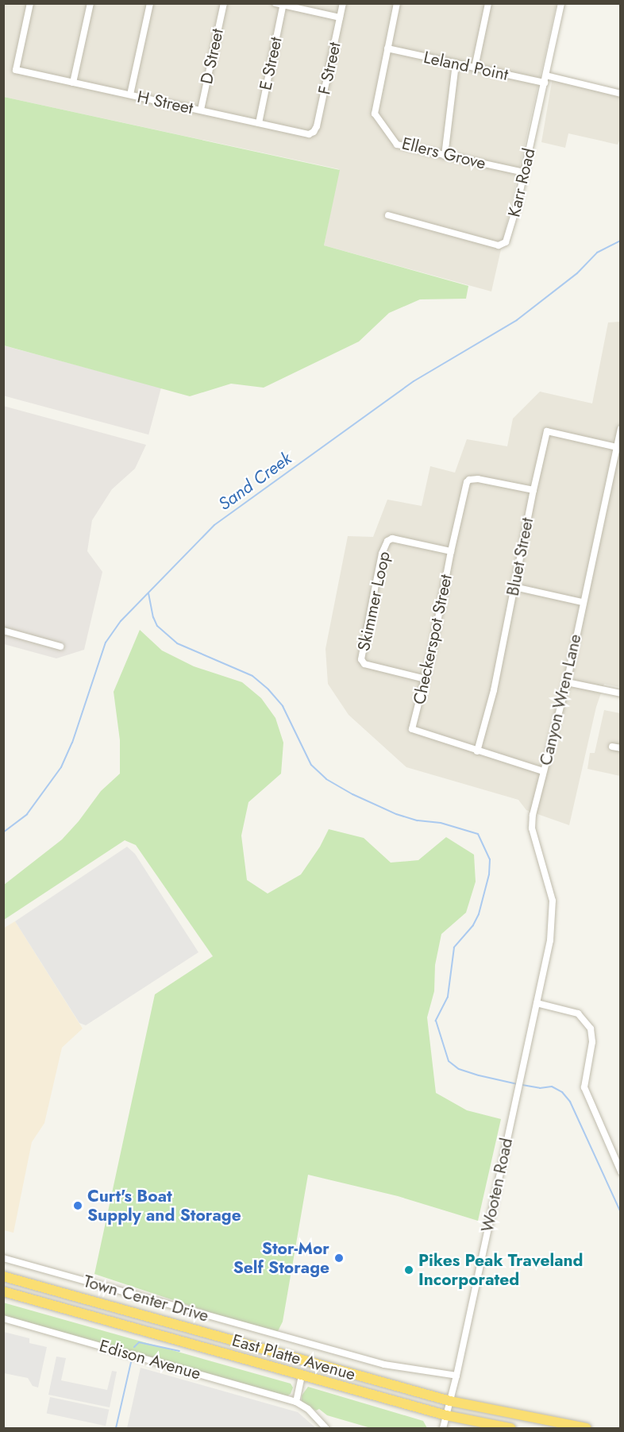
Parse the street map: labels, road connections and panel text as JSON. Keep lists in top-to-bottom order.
{
  "streets": {
    "highway": ["East Platte Avenue"],
    "street": [
      "D Street",
      "E Street",
      "Leland Point",
      "F Street",
      "H Street",
      "Ellers Grove",
      "Karr Road",
      "Bluet Street",
      "Skimmer Loop",
      "Checkerspot Street",
      "Canyon Wren Lane",
      "Wooten Road",
      "Town Center Drive",
      "Edison Avenue"
    ]
  },
  "crossings": [
    ["D Street", "H Street"],
    ["E Street", "H Street"],
    ["Leland Point", "Ellers Grove"],
    ["Leland Point", "Karr Road"],
    ["F Street", "H Street"],
    ["Ellers Grove", "Karr Road"],
    ["Bluet Street", "Checkerspot Street"],
    ["Bluet Street", "Canyon Wren Lane"],
    ["Skimmer Loop", "Checkerspot Street"],
    ["Checkerspot Street", "Canyon Wren Lane"],
    ["Canyon Wren Lane", "Wooten Road"],
    ["Wooten Road", "Town Center Drive"],
    ["Wooten Road", "East Platte Avenue"]
  ],
  "water": ["Sand Creek"],
  "places": ["Curt's Boat Supply and Storage", "Stor-Mor Self Storage", "Pikes Peak Traveland Incorporated"]
}
